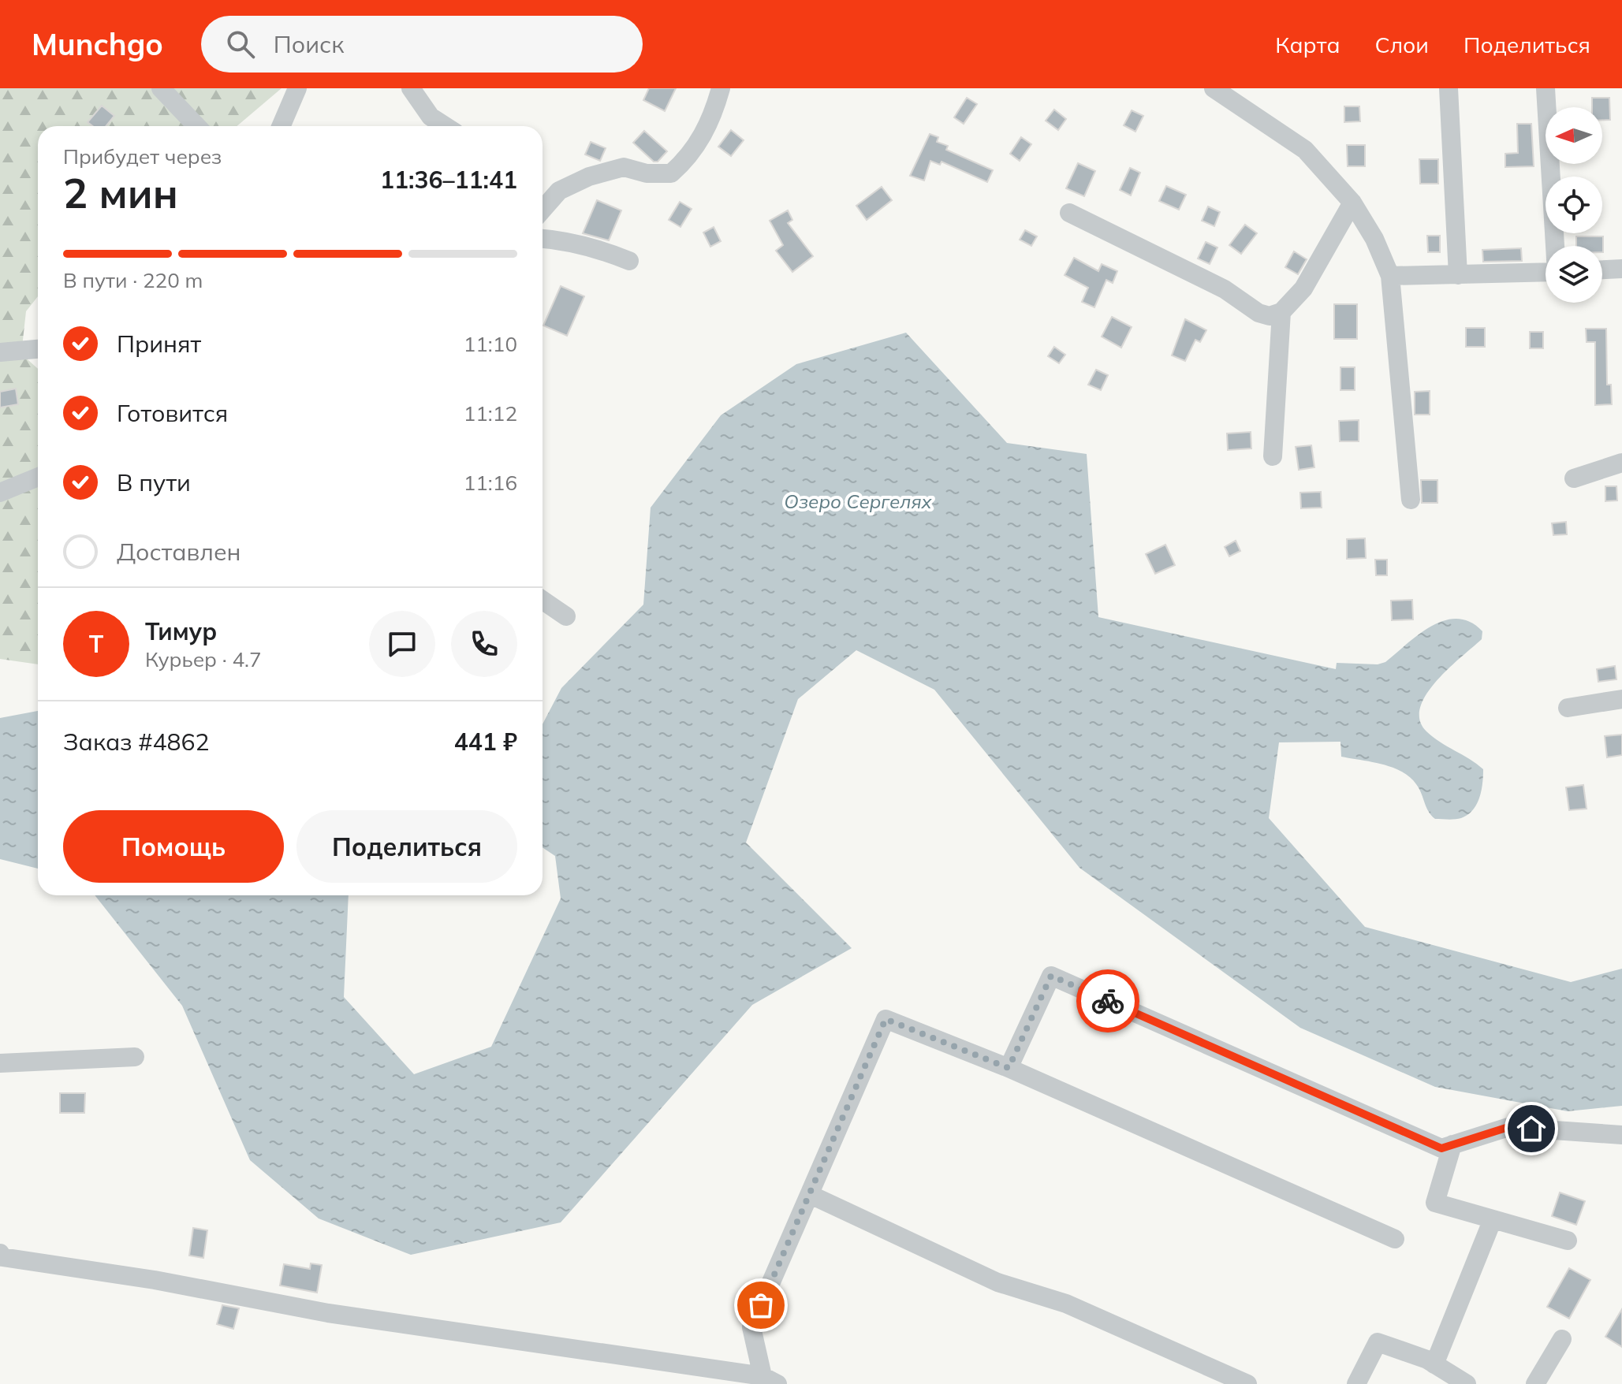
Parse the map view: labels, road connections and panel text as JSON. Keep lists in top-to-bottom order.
{
  "water": ["Озеро Сергелях"],
  "north": "left",
  "page": {
    "header": "Munchgo",
    "search": "Поиск",
    "nav": ["Карта", "Слои", "Поделиться"],
    "heading": ["2 мин", "Прибудет через", "11:36–11:41"],
    "panel": [
      "Тимур",
      "Курьер · 4.7",
      "Заказ #4862",
      "441 ₽"
    ],
    "bar": "В пути · 220 m",
    "list": [
      ["Принят", "11:10"],
      ["Готовится", "11:12"],
      ["В пути", "11:16"],
      "Доставлен"
    ],
    "round": "Т",
    "buttons": ["Помощь", "Поделиться"]
  }
}
